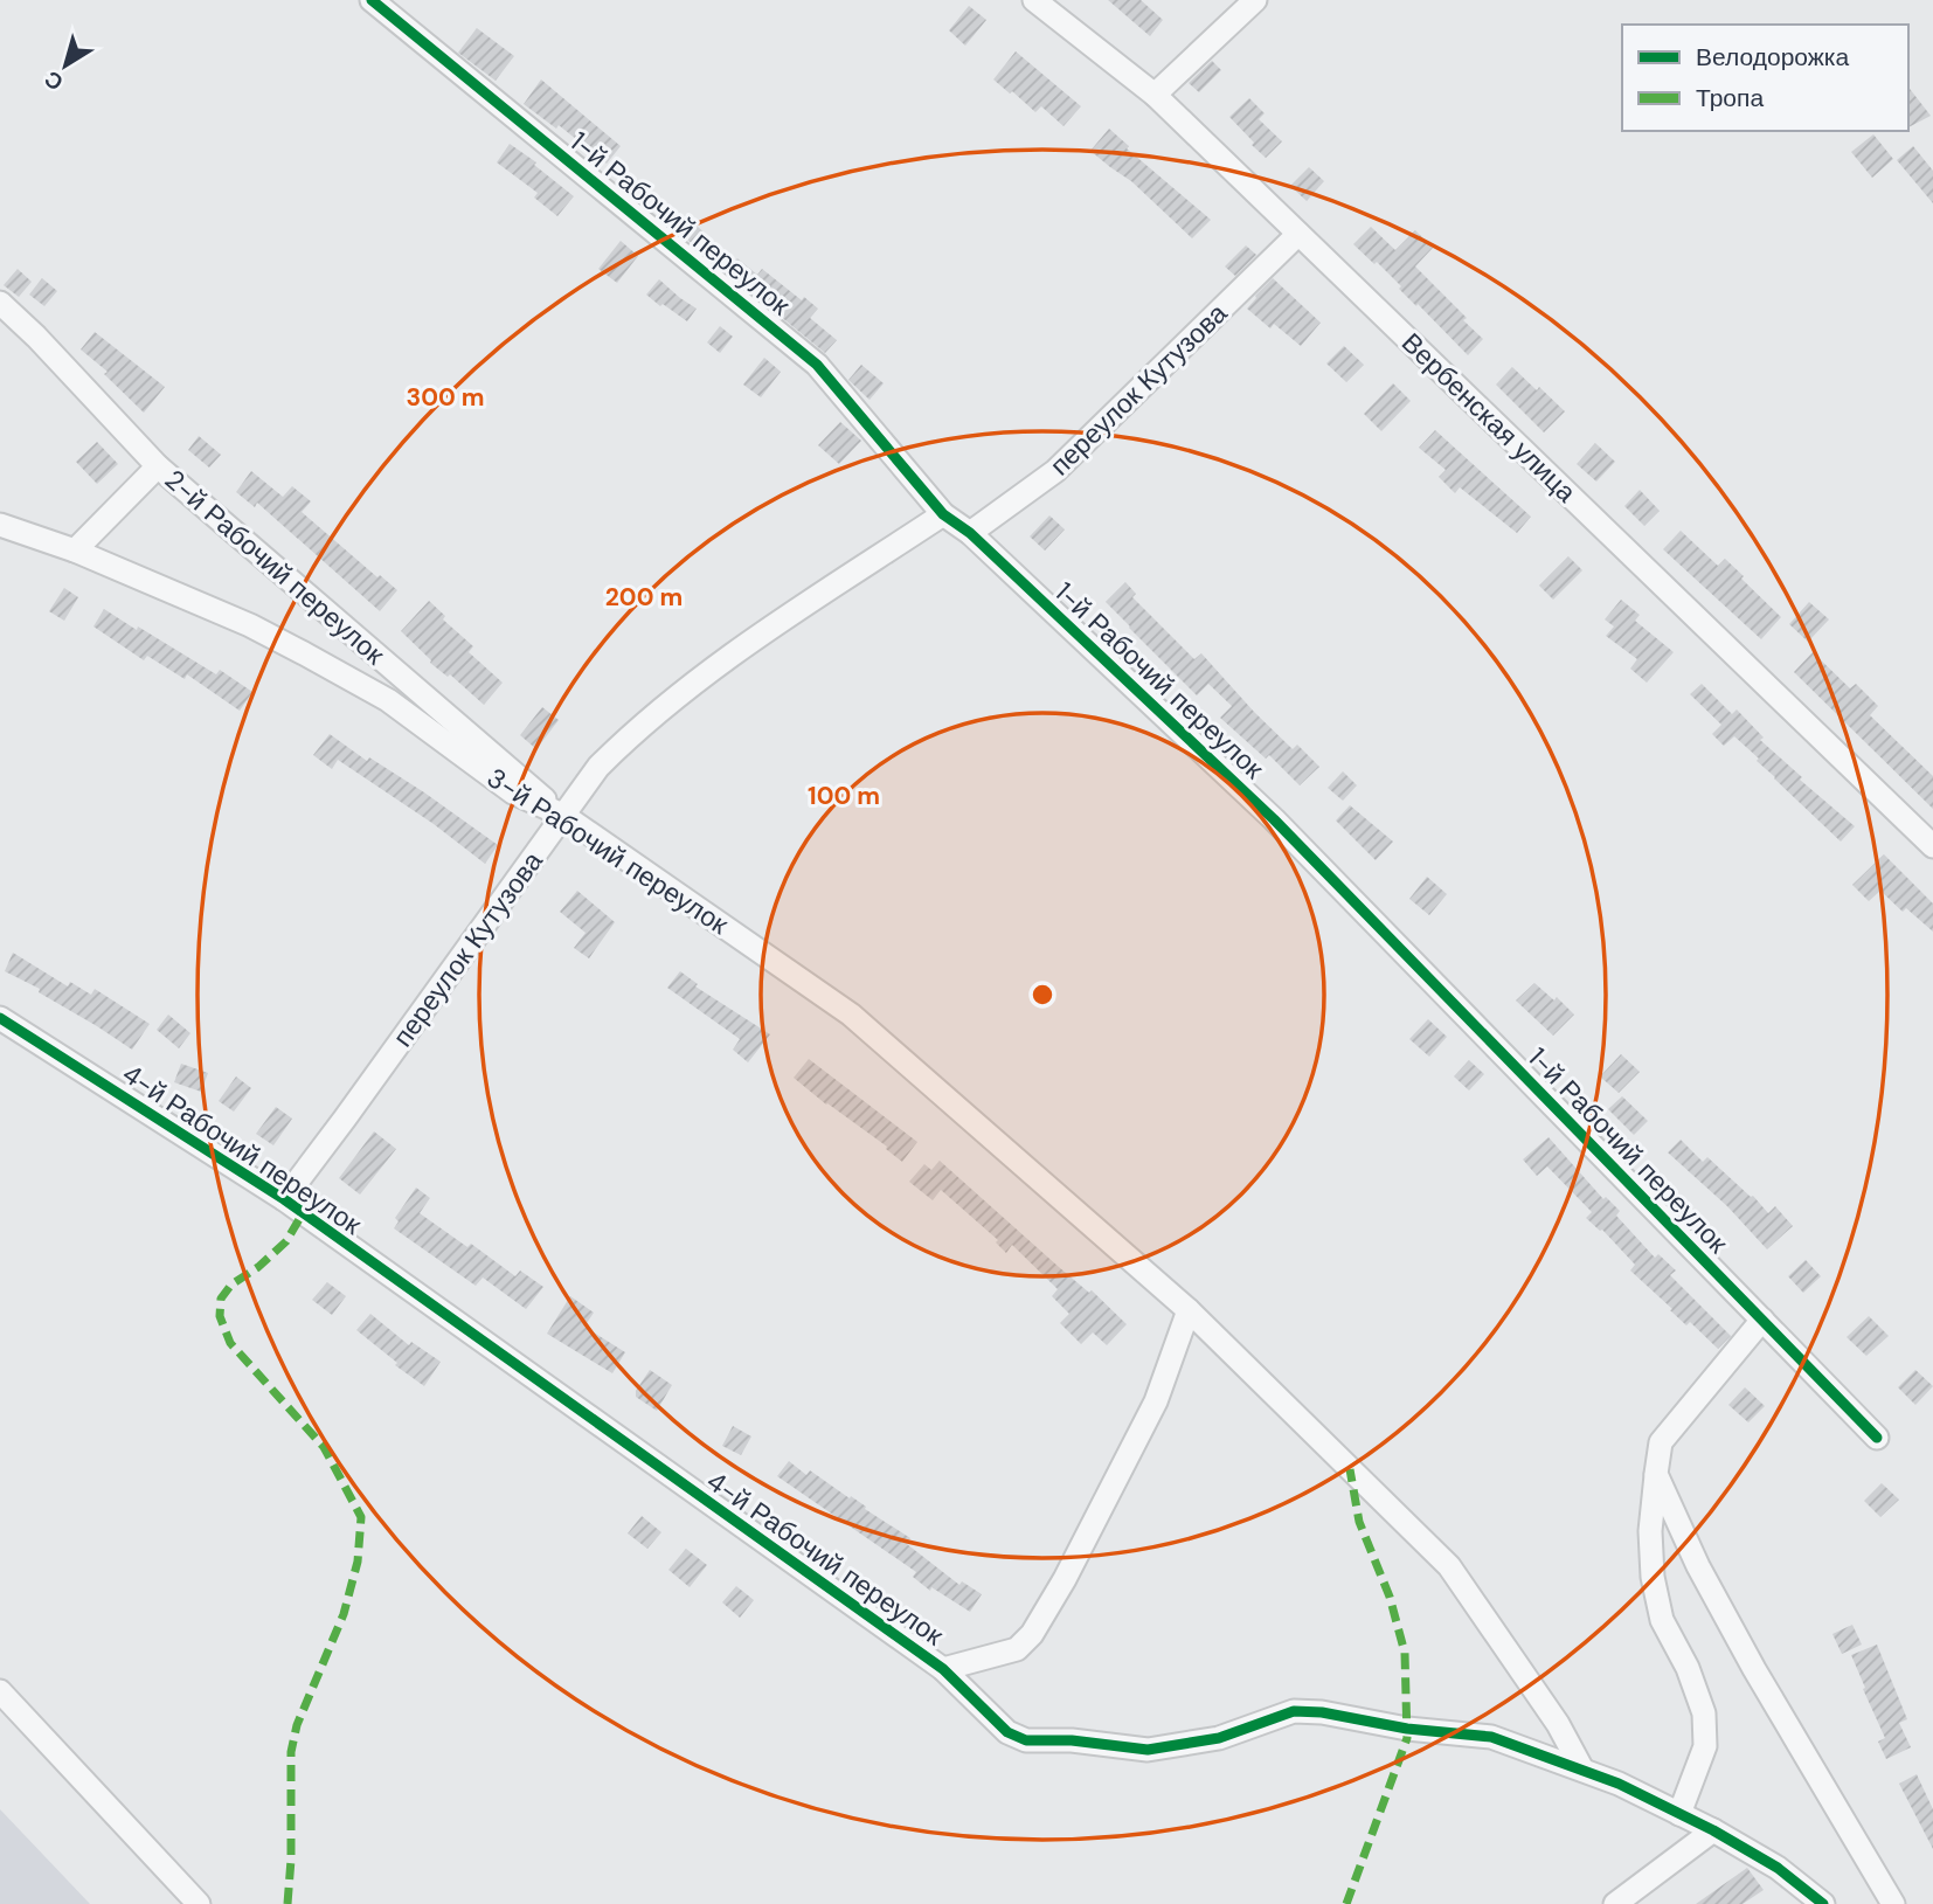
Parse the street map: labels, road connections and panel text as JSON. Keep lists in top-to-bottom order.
{
  "streets": {
    "street": [
      "1-й Рабочий переулок",
      "переулок Кутузова",
      "Вербенская улица",
      "2-й Рабочий переулок",
      "3-й Рабочий переулок",
      "4-й Рабочий переулок"
    ]
  },
  "crossings": [
    ["1-й Рабочий переулок", "переулок Кутузова"],
    ["переулок Кутузова", "Вербенская улица"],
    ["переулок Кутузова", "2-й Рабочий переулок"],
    ["переулок Кутузова", "3-й Рабочий переулок"],
    ["переулок Кутузова", "4-й Рабочий переулок"],
    ["2-й Рабочий переулок", "3-й Рабочий переулок"],
    ["3-й Рабочий переулок", "4-й Рабочий переулок"]
  ],
  "legend": ["Велодорожка", "Тропа"],
  "north": "bottom left",
  "rings": ["300 m", "200 m", "100 m"]
}
